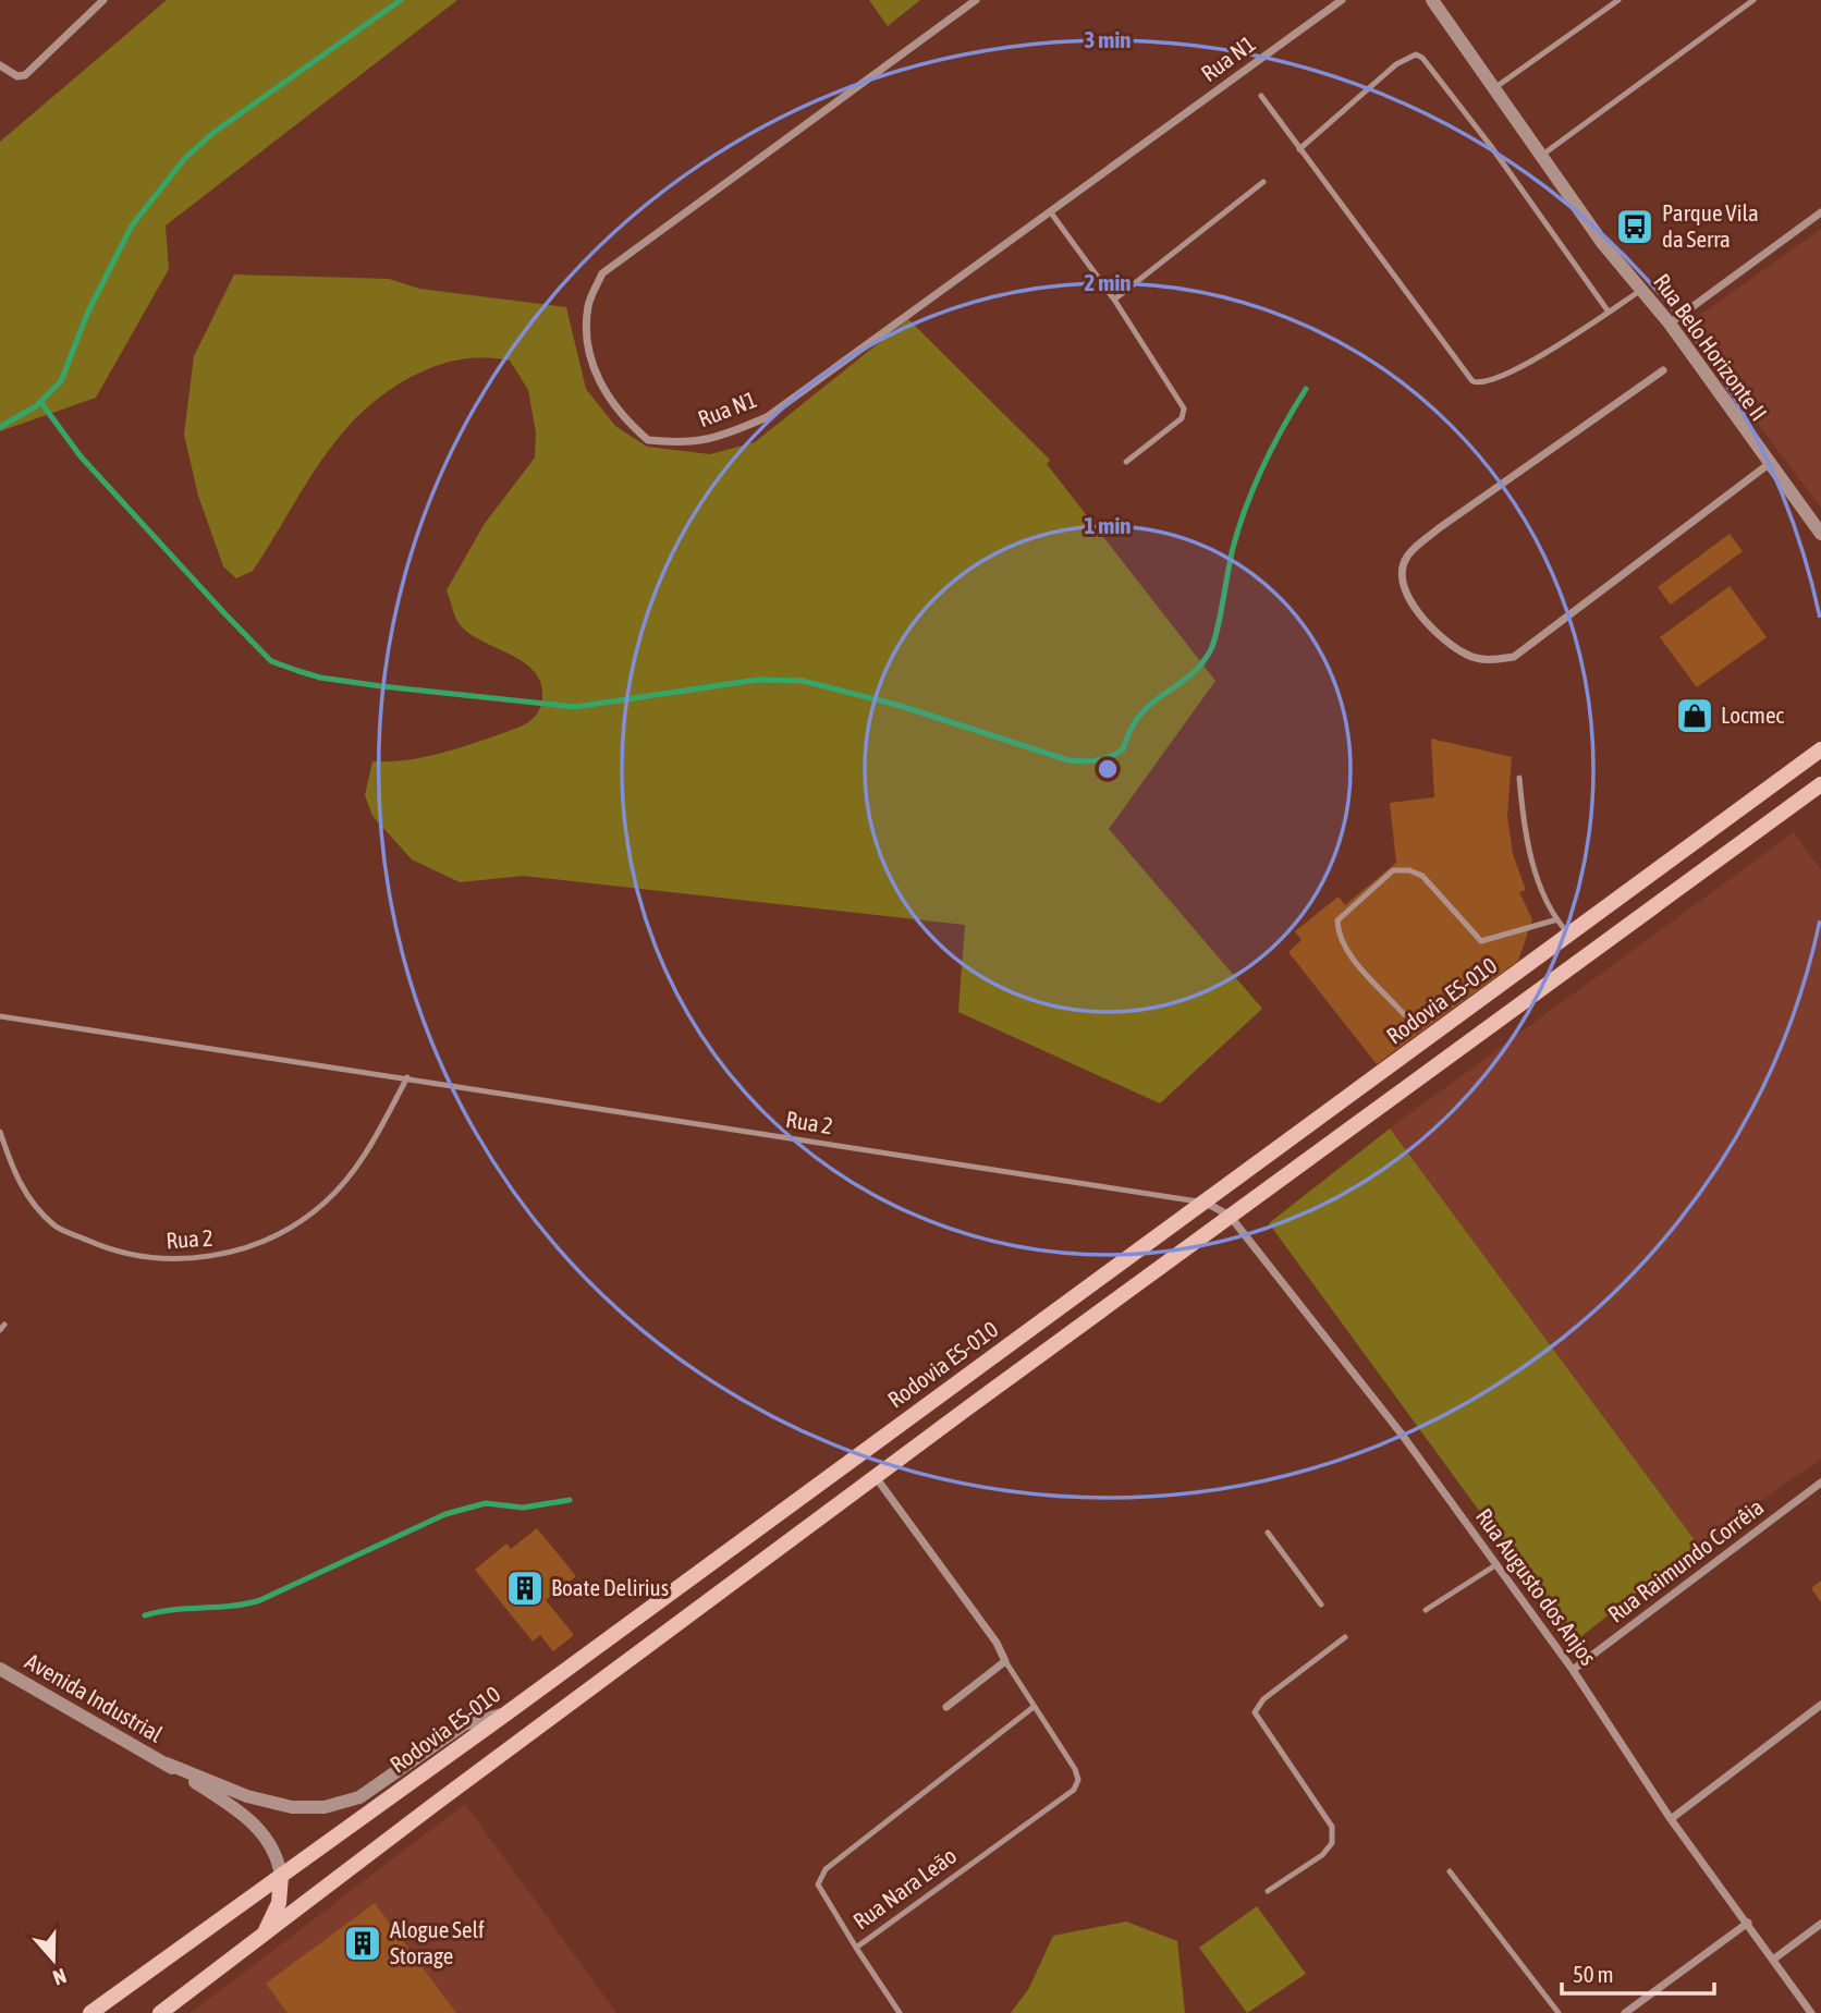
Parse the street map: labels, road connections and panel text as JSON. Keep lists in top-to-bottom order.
{
  "streets": {
    "main road": ["Rodovia ES-010"],
    "street": [
      "Rua N1",
      "Rua Belo Horizonte II",
      "Rua Raimundo Corrêia",
      "Rua Augusto dos Anjos",
      "Avenida Industrial",
      "Rua Nara Leão"
    ],
    "lane": ["Rua 2"]
  },
  "crossings": [
    ["Rodovia ES-010", "Rua 2"],
    ["Rodovia ES-010", "Rua Augusto dos Anjos"],
    ["Rodovia ES-010", "Avenida Industrial"],
    ["Rua 2", "Rua Augusto dos Anjos"],
    ["Rua Raimundo Corrêia", "Rua Augusto dos Anjos"]
  ],
  "places": {
    "bus stop": ["Parque Vila da Serra"],
    "shop": ["Locmec"],
    "building": ["Boate Delirius", "Alogue Self Storage"]
  },
  "scale_bar": "50 m",
  "north": "bottom",
  "rings": ["3 min", "2 min", "1 min"]
}
